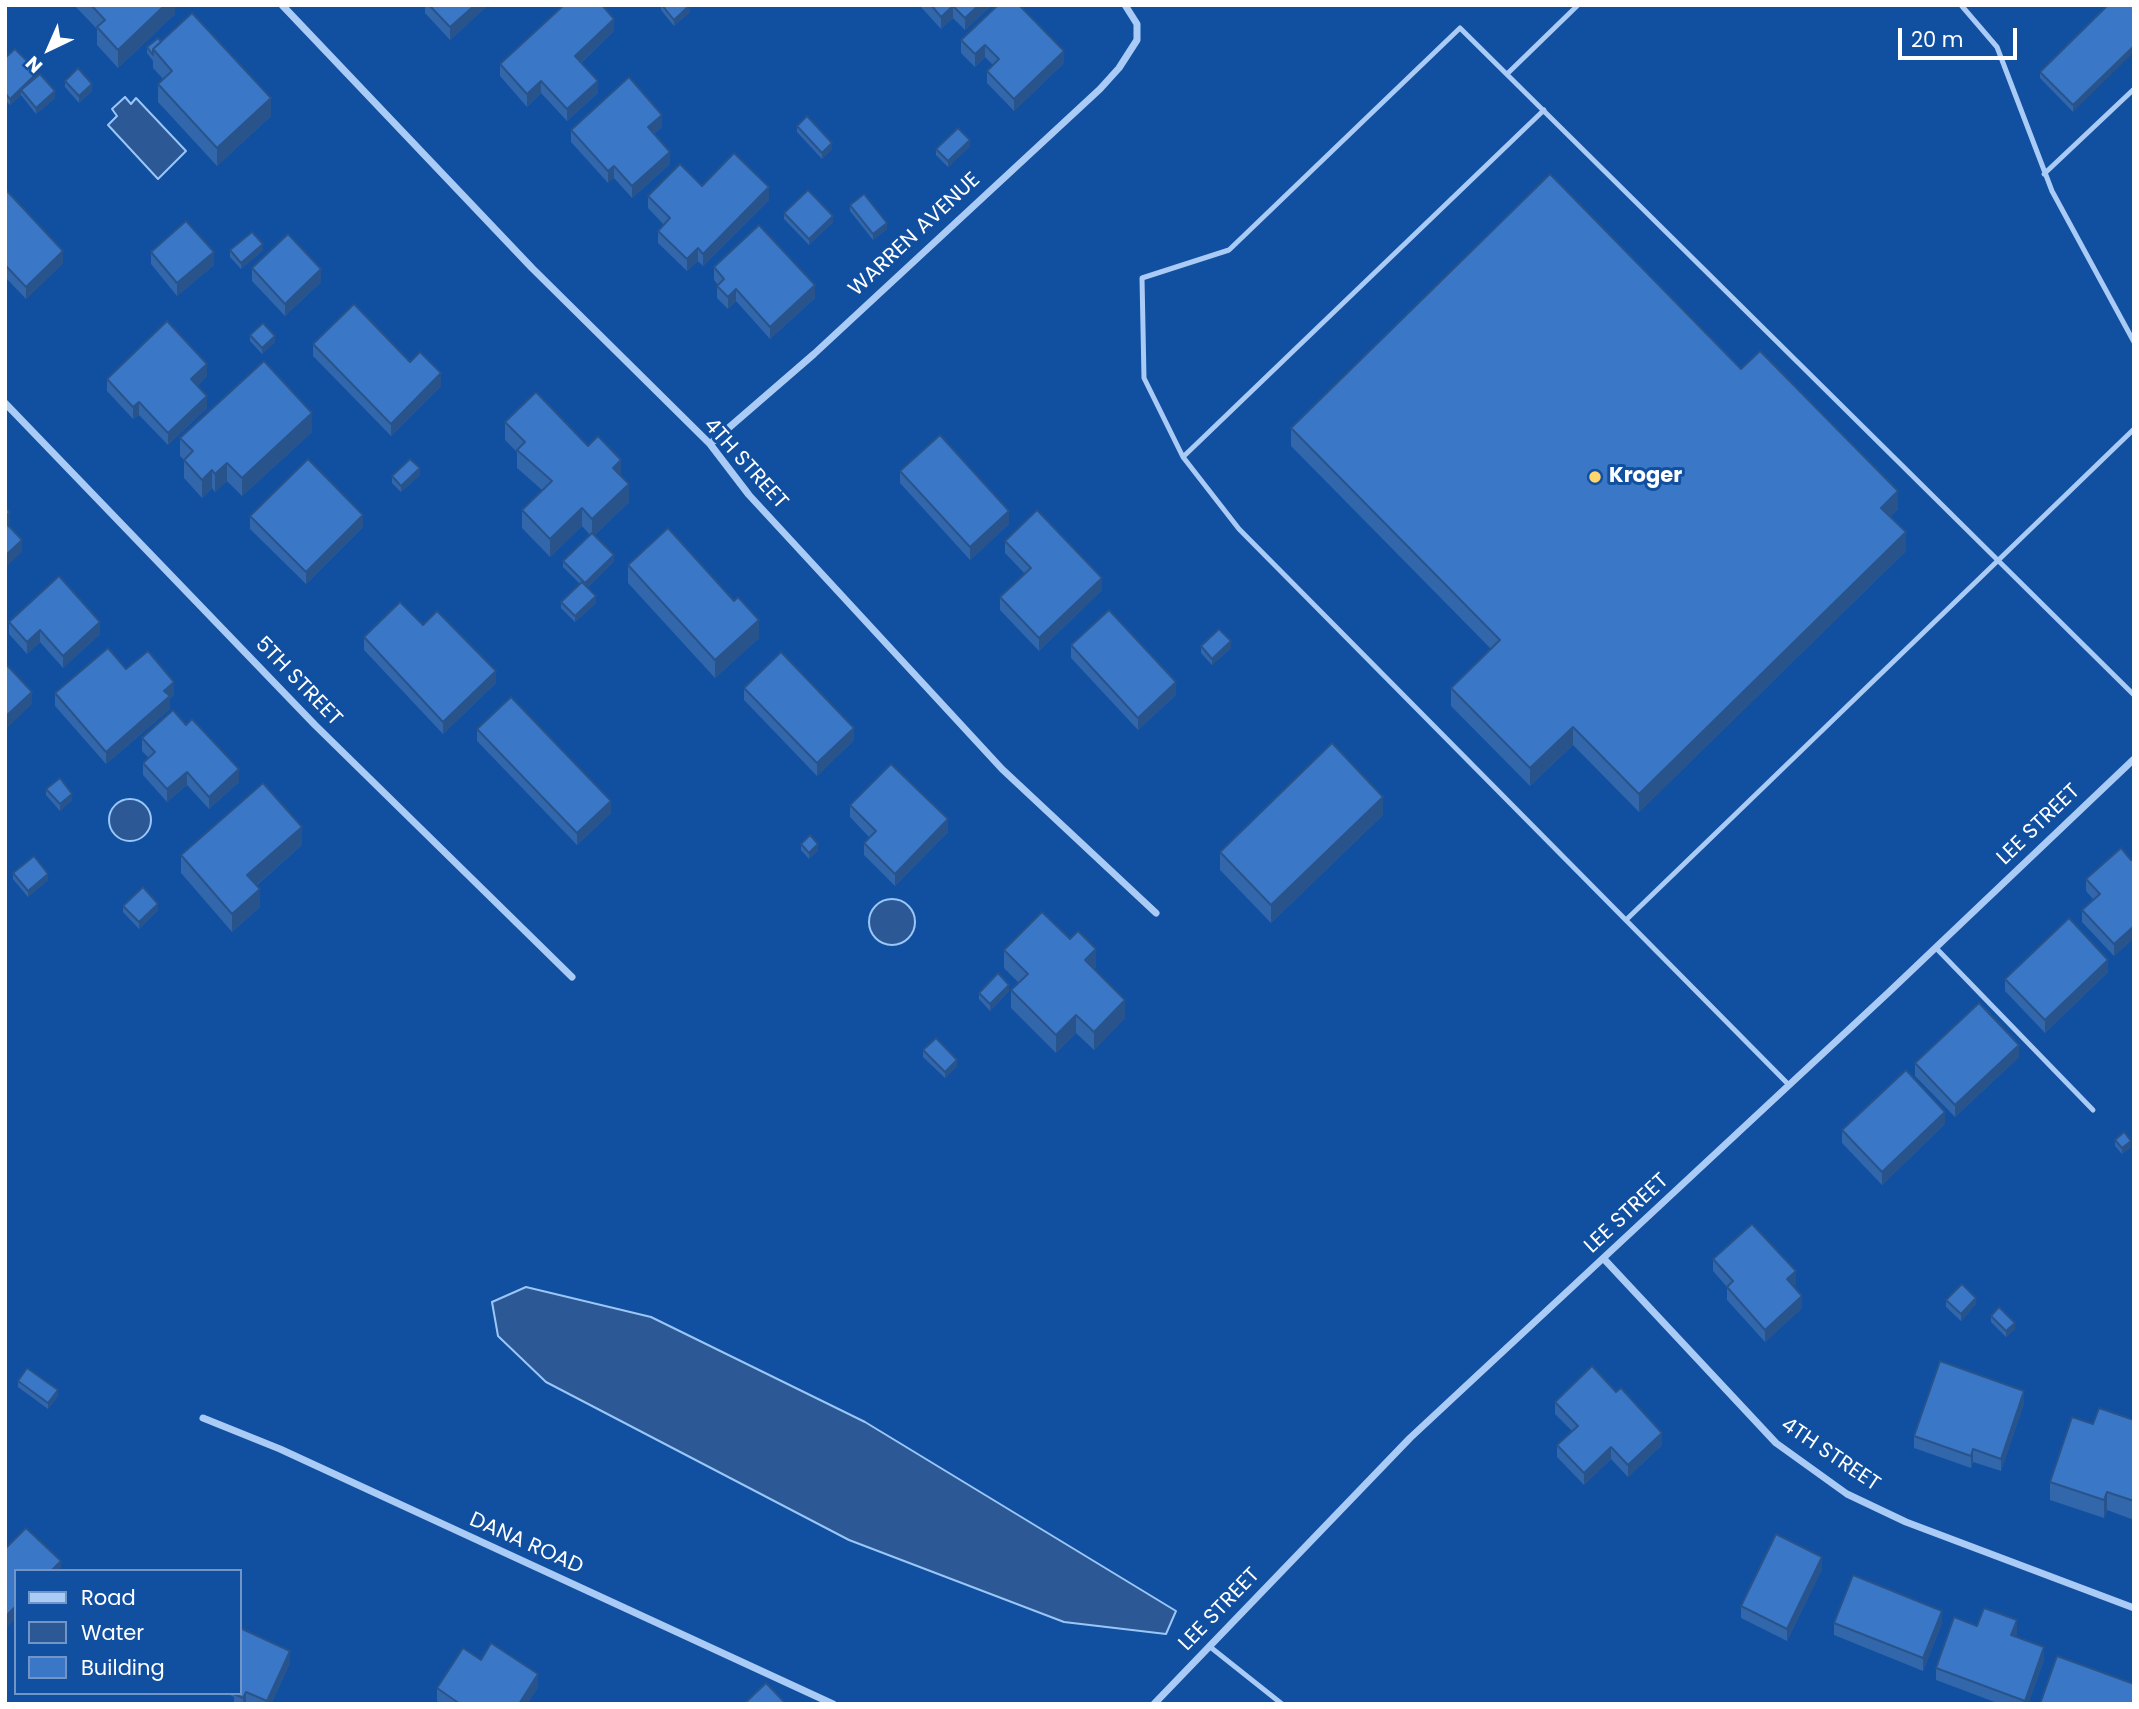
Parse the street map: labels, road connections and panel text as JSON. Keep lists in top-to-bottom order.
{
  "streets": {
    "street": [
      "WARREN AVENUE",
      "4TH STREET",
      "5TH STREET",
      "LEE STREET",
      "DANA ROAD"
    ]
  },
  "crossings": [
    ["WARREN AVENUE", "4TH STREET"],
    ["4TH STREET", "LEE STREET"]
  ],
  "places": ["Kroger"],
  "legend": ["Road", "Water", "Building"],
  "scale_bar": "20 m",
  "north": "bottom left"
}
